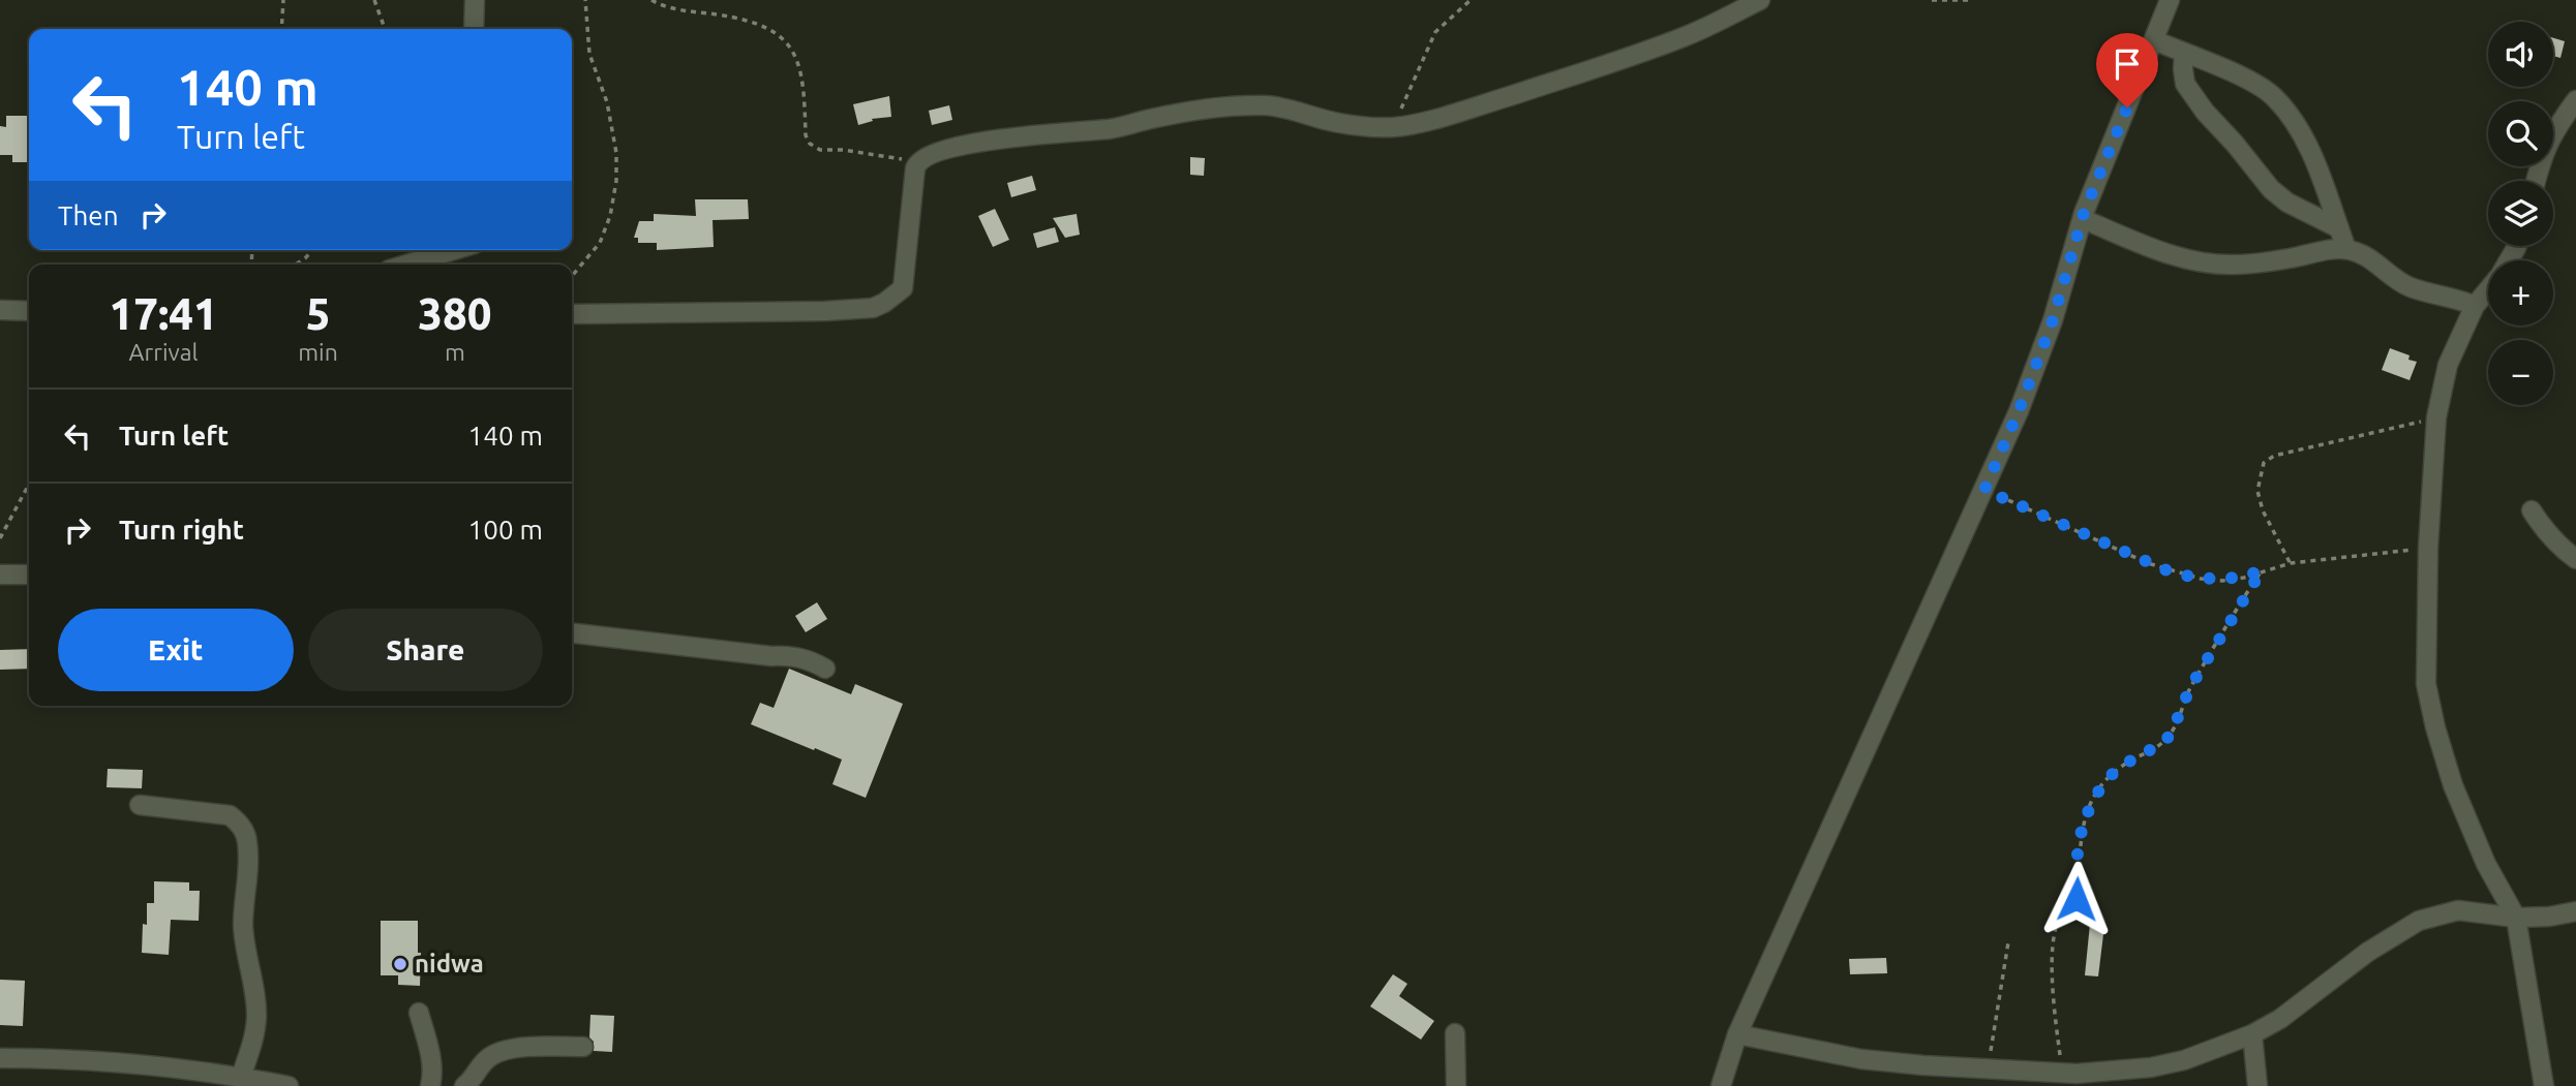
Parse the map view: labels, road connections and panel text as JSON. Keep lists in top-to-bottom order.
{
  "places": ["nidwa"],
  "page": {
    "map_buttons": ["+", "−"],
    "turn": ["140 m", "Turn left"],
    "then": "Then",
    "eta": [
      "17:41",
      "Arrival",
      "5",
      "min",
      "380",
      "m"
    ],
    "list": [
      {
        "name": "Turn left",
        "value": "140 m"
      },
      {
        "name": "Turn right",
        "value": "100 m"
      }
    ],
    "buttons": ["Exit", "Share"]
  }
}
